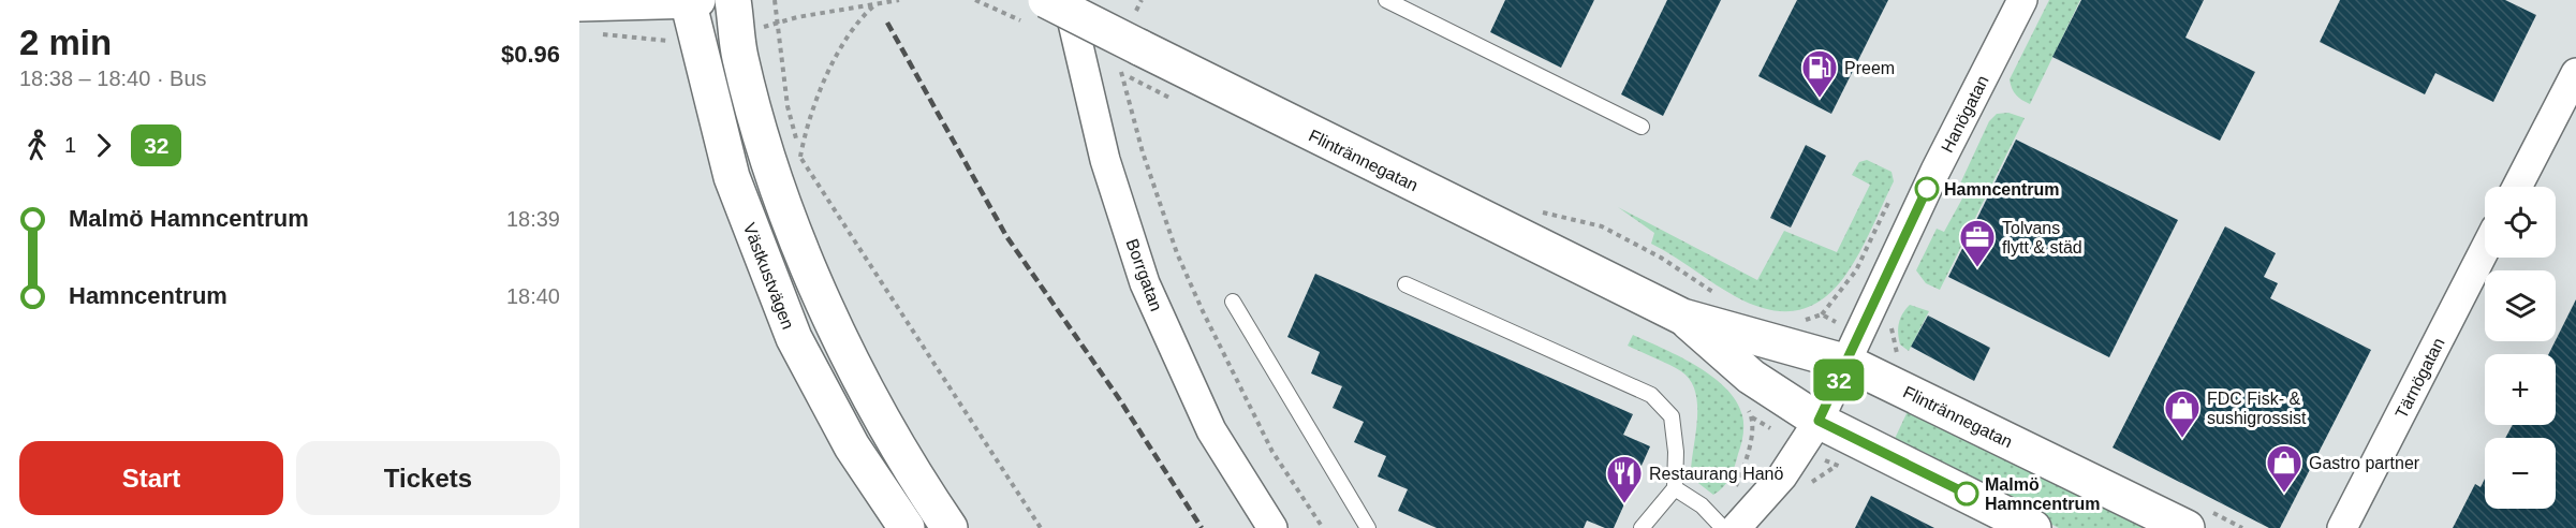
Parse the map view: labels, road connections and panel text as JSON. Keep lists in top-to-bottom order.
{
  "streets": {
    "street": [
      "Hanögatan",
      "Flintrännegatan",
      "Borrgatan",
      "Västkustvägen",
      "Tärnögatan"
    ]
  },
  "crossings": [
    ["Hanögatan", "Flintrännegatan"]
  ],
  "places": {
    "fuel station": ["Preem"],
    "other": ["Hamncentrum", "Malmö Hamncentrum"],
    "office": ["Tolvans flytt & städ"],
    "shop": ["FDC Fisk- & sushigrossist", "Gastro partner"],
    "restaurant": ["Restaurang Hanö"]
  },
  "lines": ["bus line 32"],
  "page": {
    "heading": ["2 min", "18:38 – 18:40 · Bus", "$0.96"],
    "on_map": "32",
    "legs": ["1", "32"],
    "list": [
      {
        "name": "Malmö Hamncentrum",
        "value": "18:39"
      },
      {
        "name": "Hamncentrum",
        "value": "18:40"
      }
    ],
    "map_buttons": ["+", "−"],
    "buttons": ["Start", "Tickets"]
  }
}
